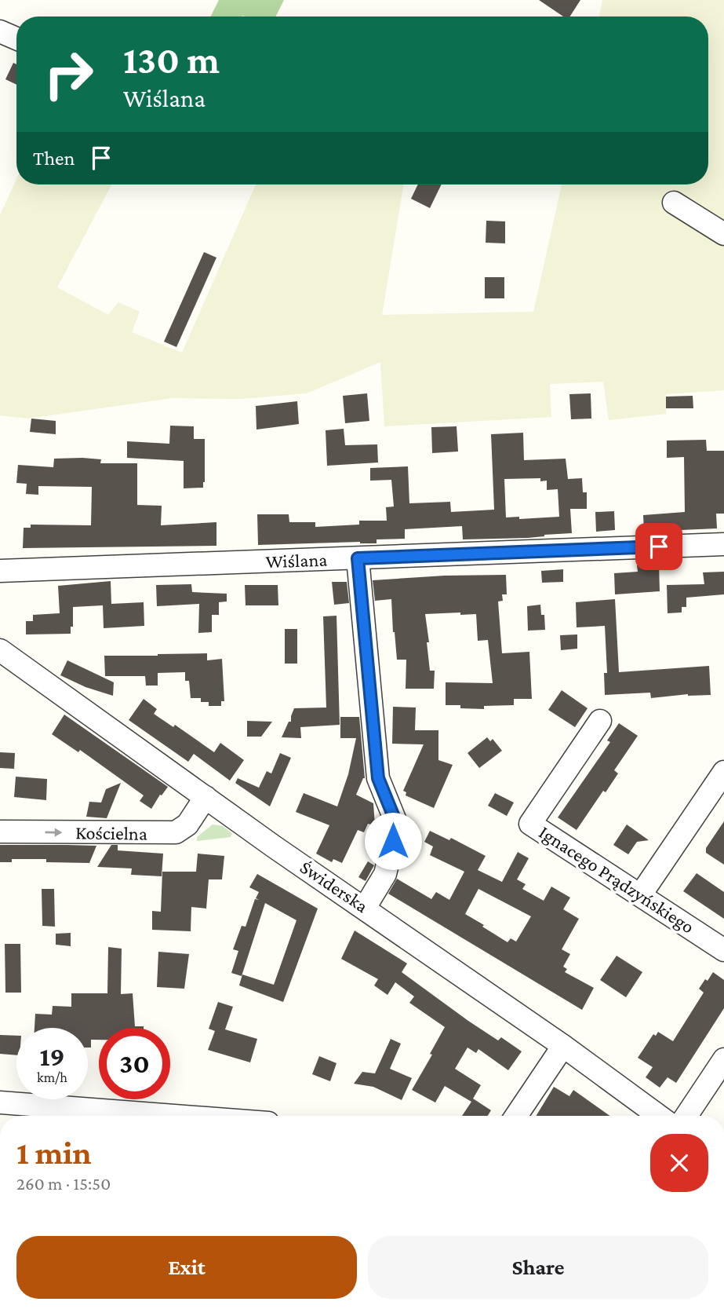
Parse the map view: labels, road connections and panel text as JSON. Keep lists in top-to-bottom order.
{
  "streets": {
    "street": [
      "Wiślana",
      "Kościelna",
      "Ignacego Prądzyńskiego",
      "Świderska"
    ]
  },
  "crossings": [
    ["Kościelna", "Świderska"]
  ],
  "one_way": ["Kościelna"],
  "page": {
    "turn": ["130 m", "Wiślana"],
    "then": "Then",
    "speed": "19 km/h",
    "limit": "30",
    "heading": ["1 min", "260 m · 15:50"],
    "buttons": ["Exit", "Share"]
  }
}
